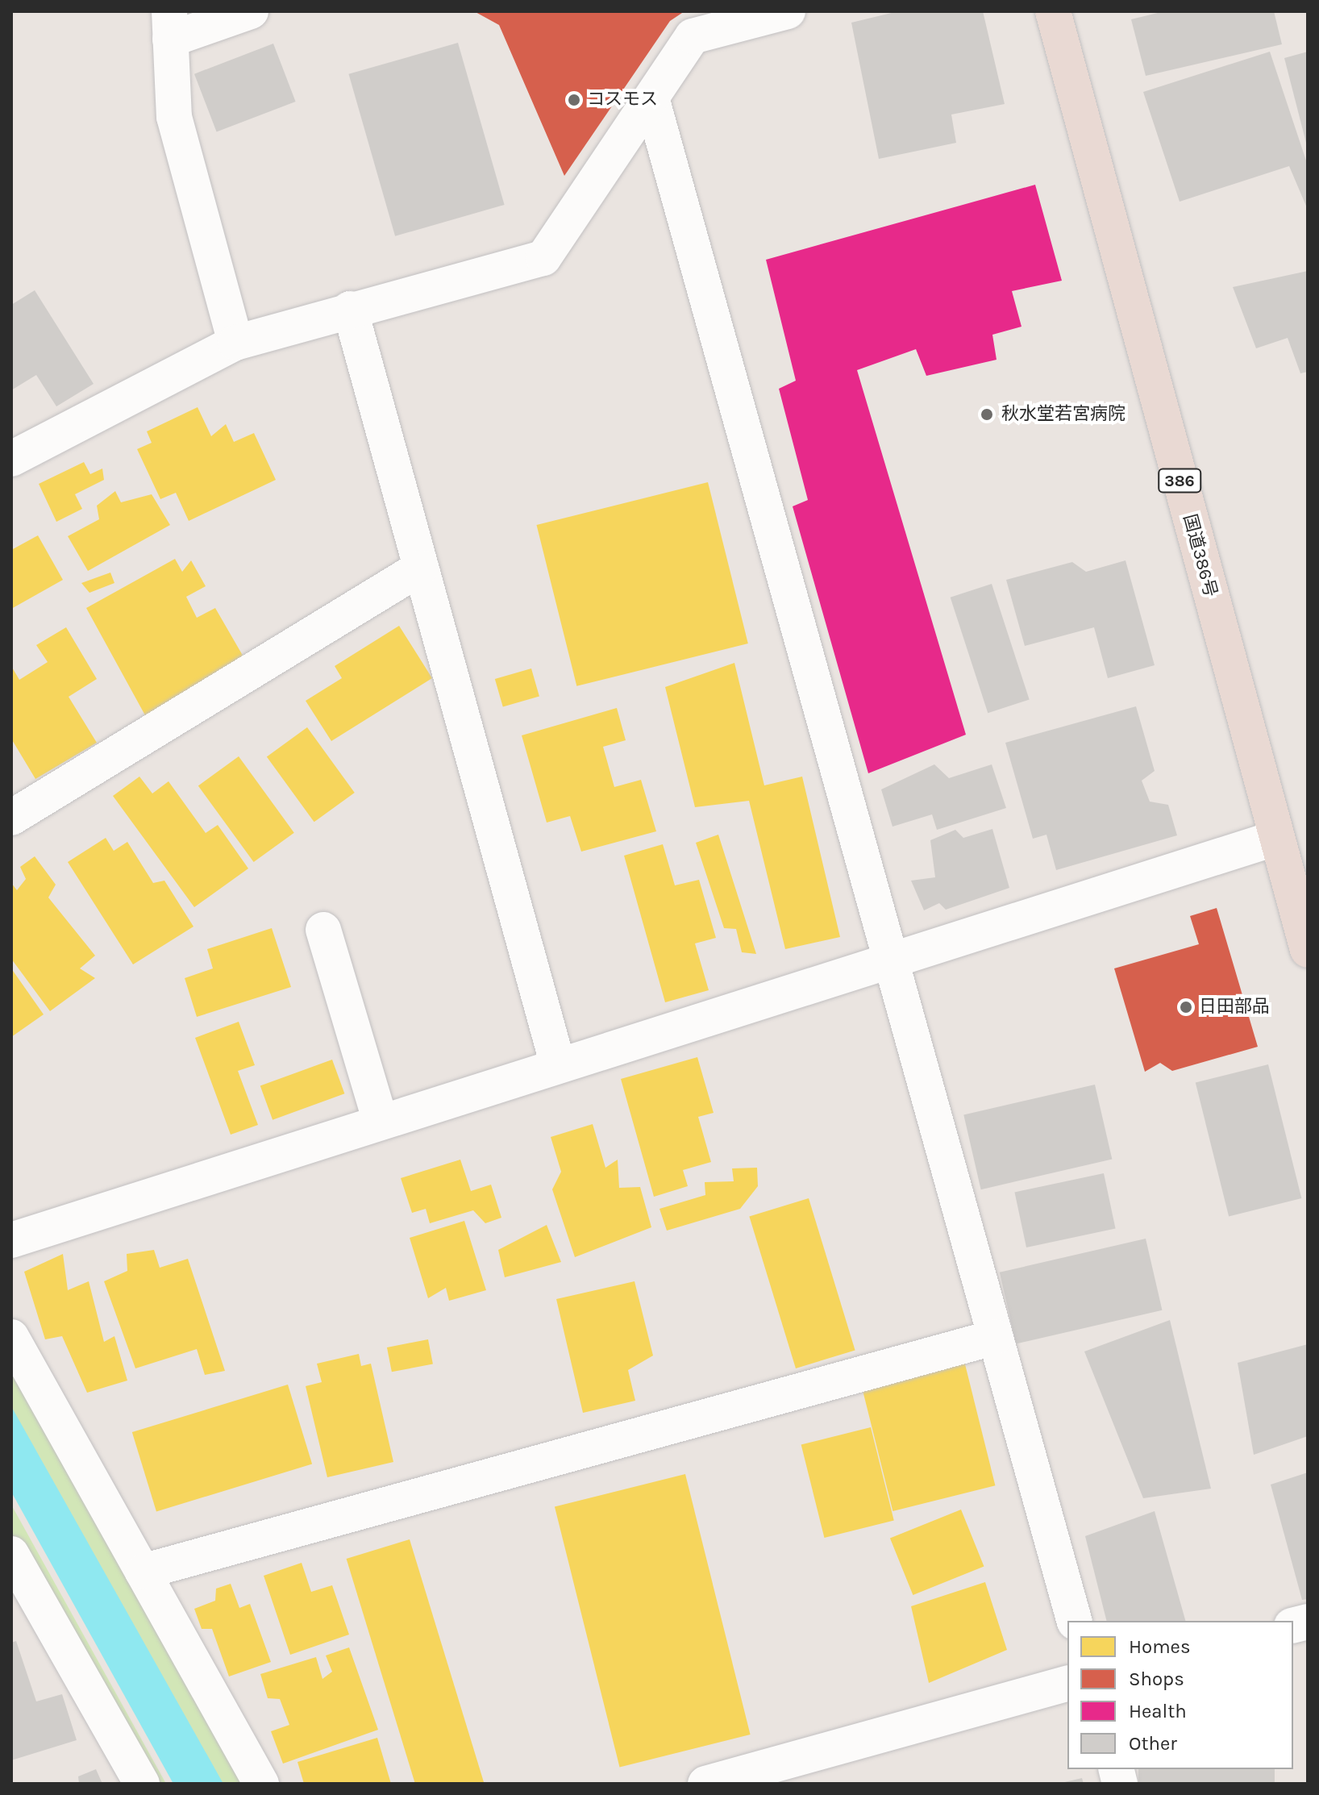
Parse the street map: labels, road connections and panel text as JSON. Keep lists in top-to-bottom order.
{
  "streets": {
    "highway": ["386", "国道386号"]
  },
  "places": ["コスモス", "秋水堂若宮病院", "日田部品"],
  "legend": [
    "Homes",
    "Shops",
    "Health",
    "Other"
  ]
}
